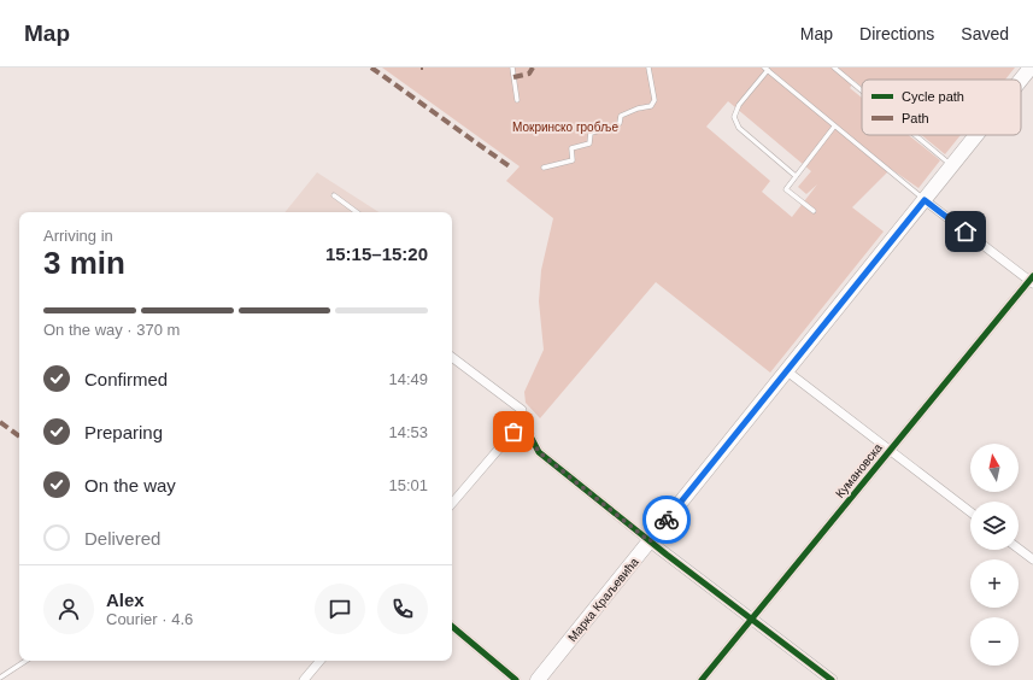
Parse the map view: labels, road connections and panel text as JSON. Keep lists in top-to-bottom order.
{
  "streets": {
    "main road": ["Марка Краљевића"],
    "street": ["Кумановска"]
  },
  "parks": ["Мокринско гробље"],
  "legend": ["Cycle path", "Path"],
  "north": "top",
  "page": {
    "header": "Map",
    "nav": ["Map", "Directions", "Saved"],
    "heading": ["3 min", "Arriving in", "15:15–15:20"],
    "panel": ["Alex", "Courier · 4.6"],
    "bar": "On the way · 370 m",
    "list": [
      ["Confirmed", "14:49"],
      ["Preparing", "14:53"],
      ["On the way", "15:01"],
      "Delivered"
    ],
    "map_buttons": ["+", "−"]
  }
}
